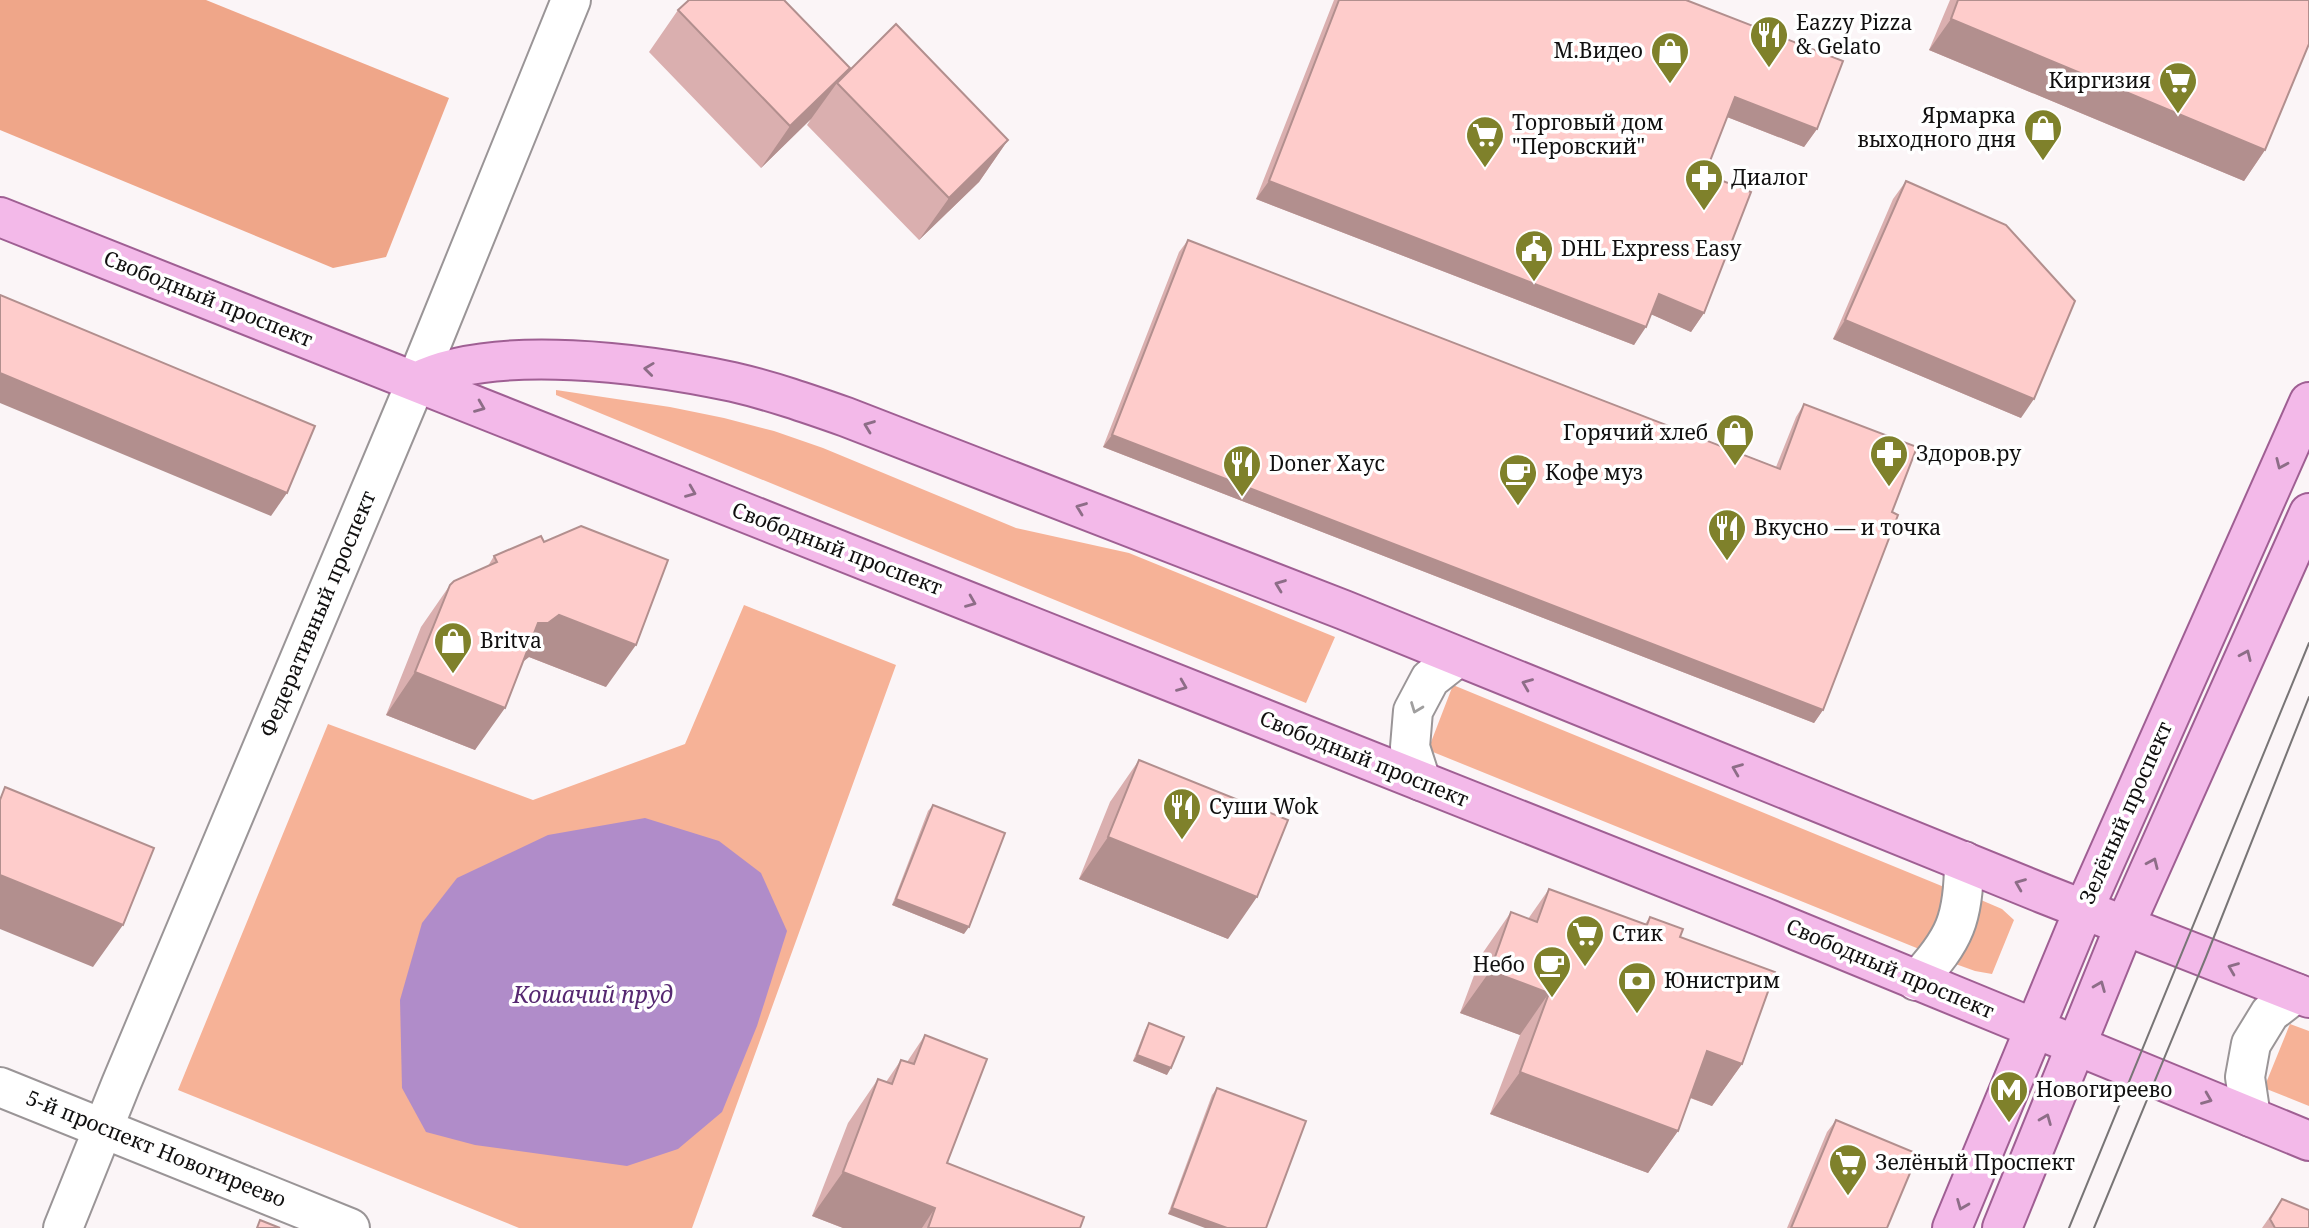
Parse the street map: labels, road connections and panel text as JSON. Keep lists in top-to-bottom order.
{
  "streets": {
    "main road": ["Свободный проспект", "Зелёный проспект"],
    "street": ["Федеративный проспект", "5-й проспект Новогиреево"]
  },
  "crossings": [
    ["Свободный проспект", "Федеративный проспект"],
    ["Свободный проспект", "Зелёный проспект"],
    ["Федеративный проспект", "5-й проспект Новогиреево"]
  ],
  "water": ["Кошачий пруд"],
  "places": {
    "restaurant": [
      "Eazzy Pizza & Gelato",
      "Doner Хаус",
      "Вкусно — и точка",
      "Суши Wok"
    ],
    "shop": [
      "М.Видео",
      "Ярмарка выходного дня",
      "Горячий хлеб",
      "Britva"
    ],
    "supermarket": [
      "Киргизия",
      "Торговый дом \"Перовский\"",
      "Стик",
      "Зелёный Проспект"
    ],
    "pharmacy": ["Диалог", "Здоров.ру"],
    "public building": ["DHL Express Easy"],
    "cafe": ["Кофе муз", "Небо"],
    "bank": ["Юнистрим"],
    "metro station": ["Новогиреево"]
  }
}
